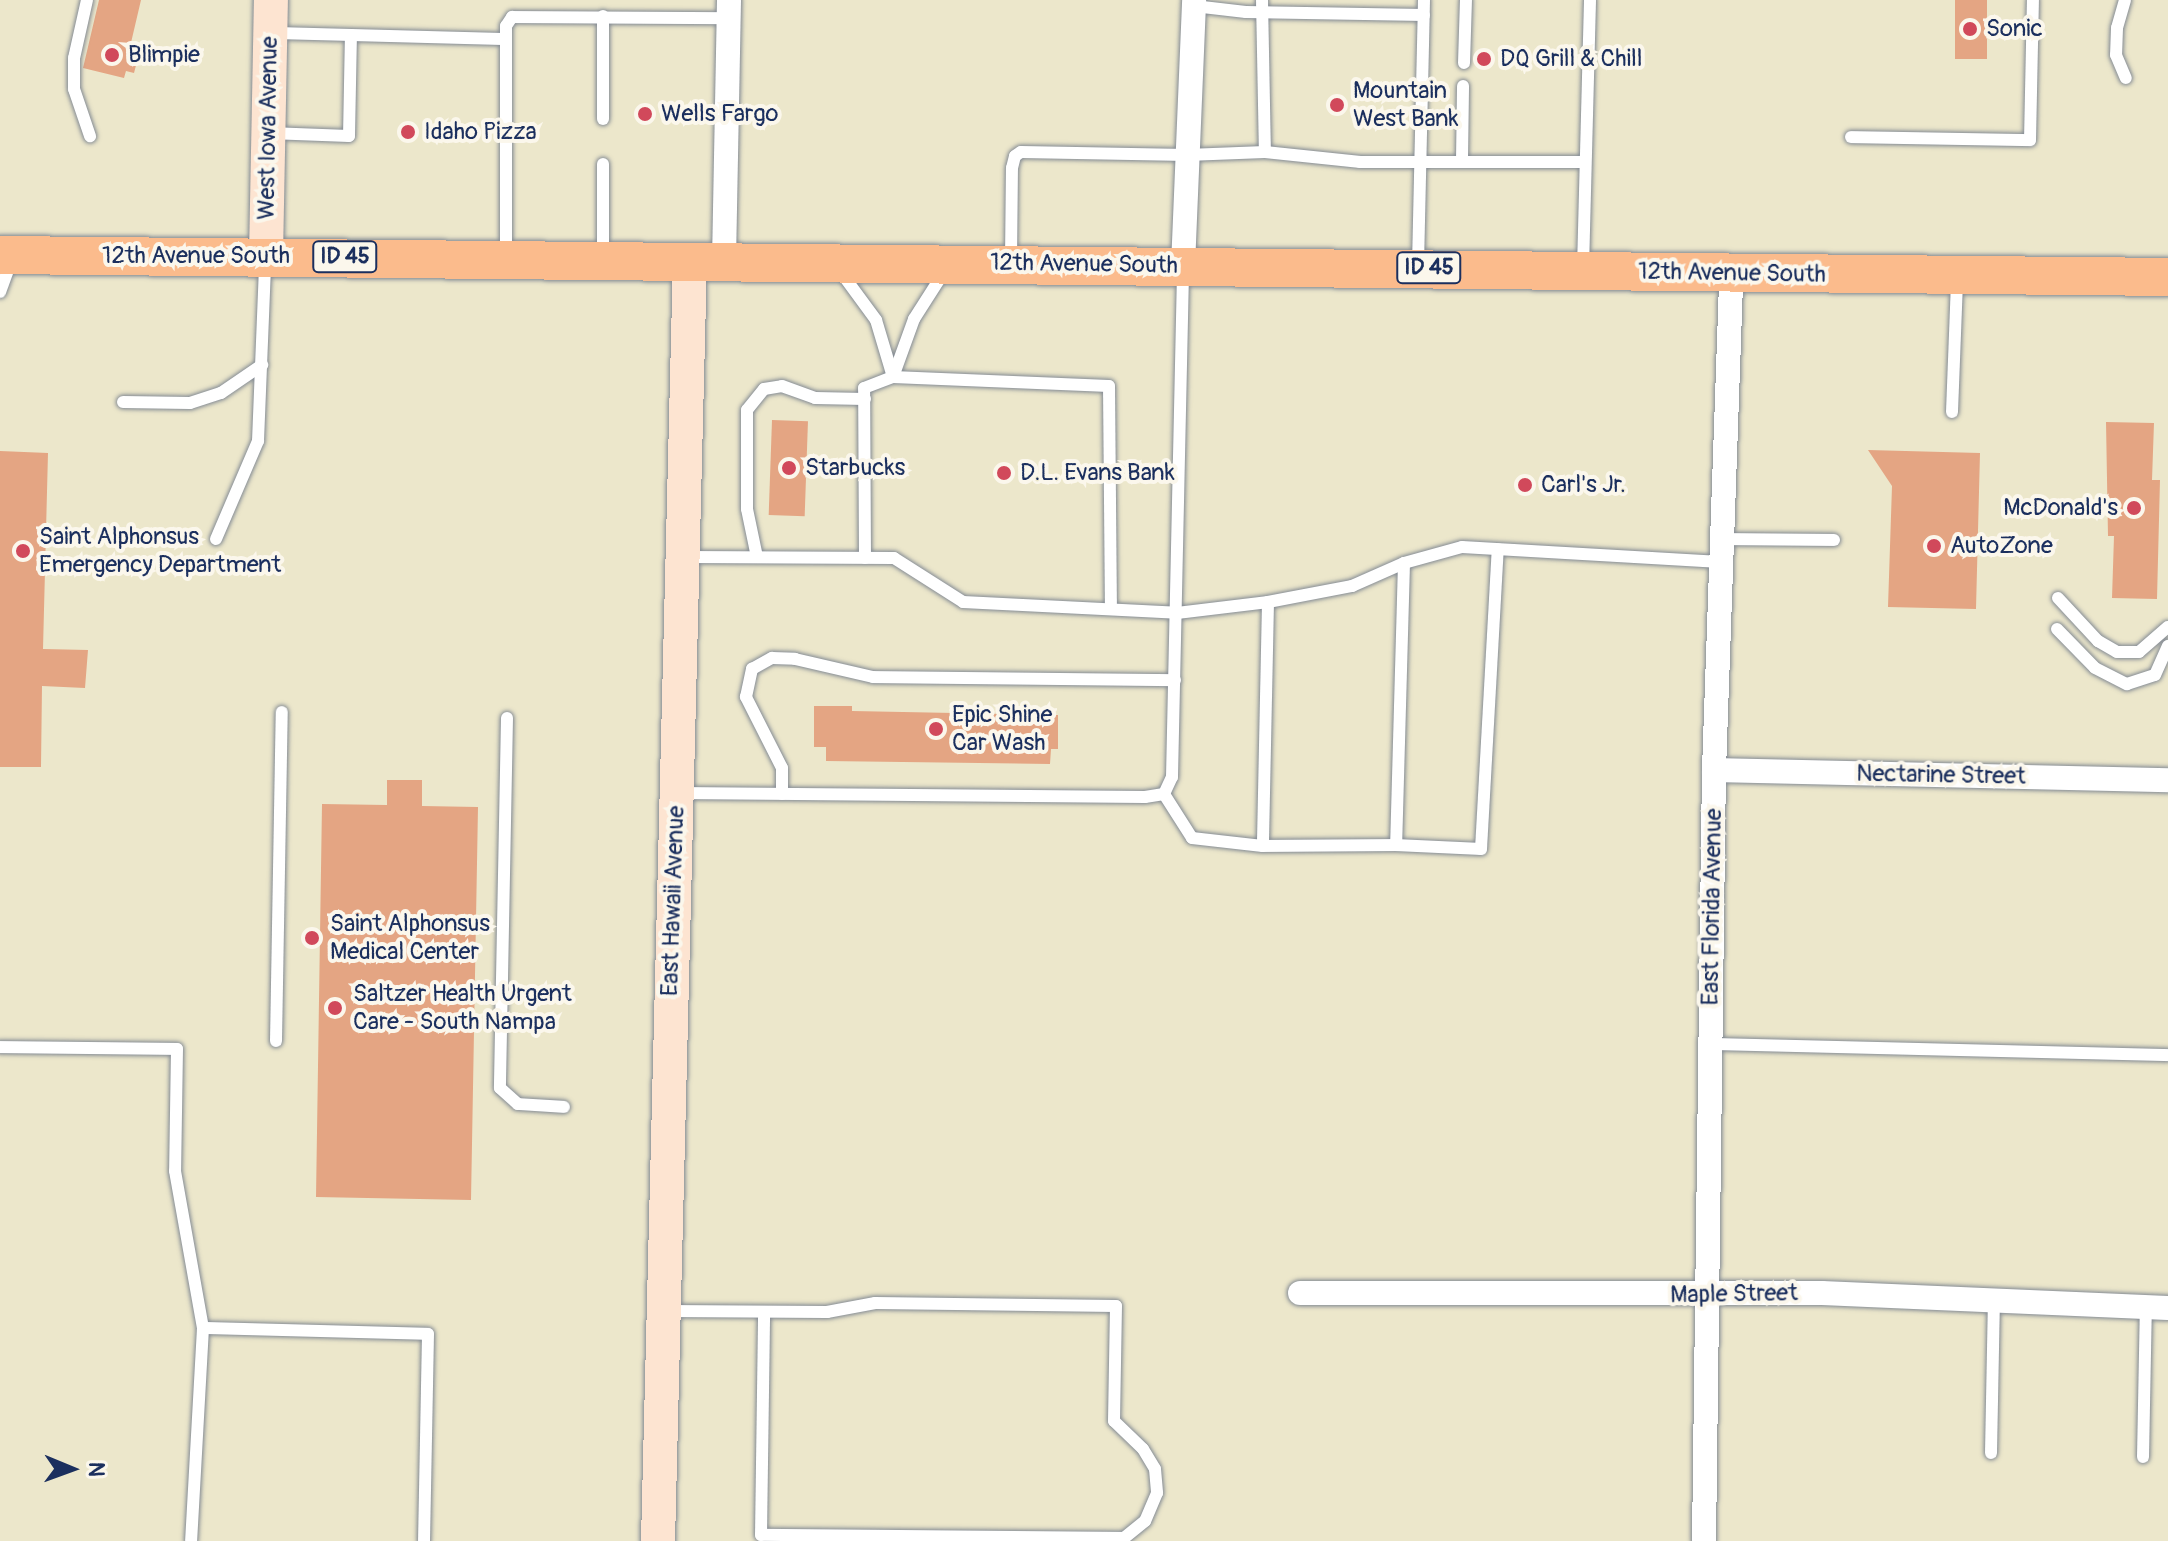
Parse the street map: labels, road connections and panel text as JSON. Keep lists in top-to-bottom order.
{
  "streets": {
    "main road": ["12th Avenue South", "ID 45"],
    "street": [
      "West Iowa Avenue",
      "Nectarine Street",
      "East Hawaii Avenue",
      "East Florida Avenue",
      "Maple Street"
    ]
  },
  "crossings": [
    ["West Iowa Avenue", "12th Avenue South"],
    ["12th Avenue South", "East Hawaii Avenue"],
    ["12th Avenue South", "East Florida Avenue"],
    ["Nectarine Street", "East Florida Avenue"],
    ["East Florida Avenue", "Maple Street"]
  ],
  "places": [
    "Sonic",
    "Blimpie",
    "DQ Grill & Chill",
    "Mountain West Bank",
    "Wells Fargo",
    "Idaho Pizza",
    "Starbucks",
    "D.L. Evans Bank",
    "Carl's Jr.",
    "McDonald's",
    "AutoZone",
    "Saint Alphonsus Emergency Department",
    "Epic Shine Car Wash",
    "Saint Alphonsus Medical Center",
    "Saltzer Health Urgent Care - South Nampa"
  ],
  "north": "right"
}
